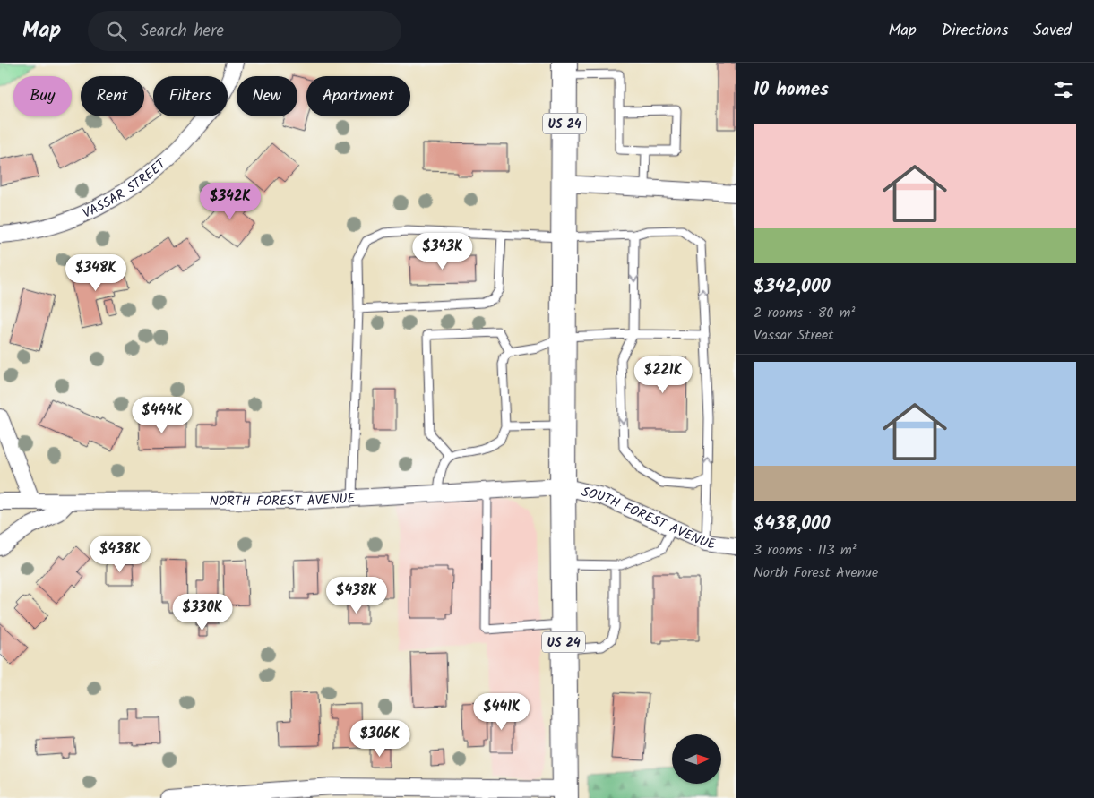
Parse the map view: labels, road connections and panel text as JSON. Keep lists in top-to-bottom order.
{
  "streets": {
    "main road": ["US 24"],
    "street": ["VASSAR STREET", "NORTH FOREST AVENUE", "SOUTH FOREST AVENUE"]
  },
  "crossings": [
    ["US 24", "NORTH FOREST AVENUE"],
    ["US 24", "SOUTH FOREST AVENUE"],
    ["NORTH FOREST AVENUE", "SOUTH FOREST AVENUE"]
  ],
  "north": "right",
  "page": {
    "header": "Map",
    "search": "Search here",
    "nav": ["Map", "Directions", "Saved"],
    "heading": "10 homes",
    "chip": [
      "Buy",
      "Rent",
      "Filters",
      "New",
      "Apartment"
    ],
    "list": [
      {
        "name": "$342,000",
        "note": "2 rooms · 80 m² · Vassar Street"
      },
      {
        "name": "$438,000",
        "note": "3 rooms · 113 m² · North Forest Avenue"
      }
    ],
    "price": [
      "$342K",
      "$343K",
      "$348K",
      "$221K",
      "$444K",
      "$438K",
      "$438K",
      "$330K",
      "$441K",
      "$306K"
    ]
  }
}
